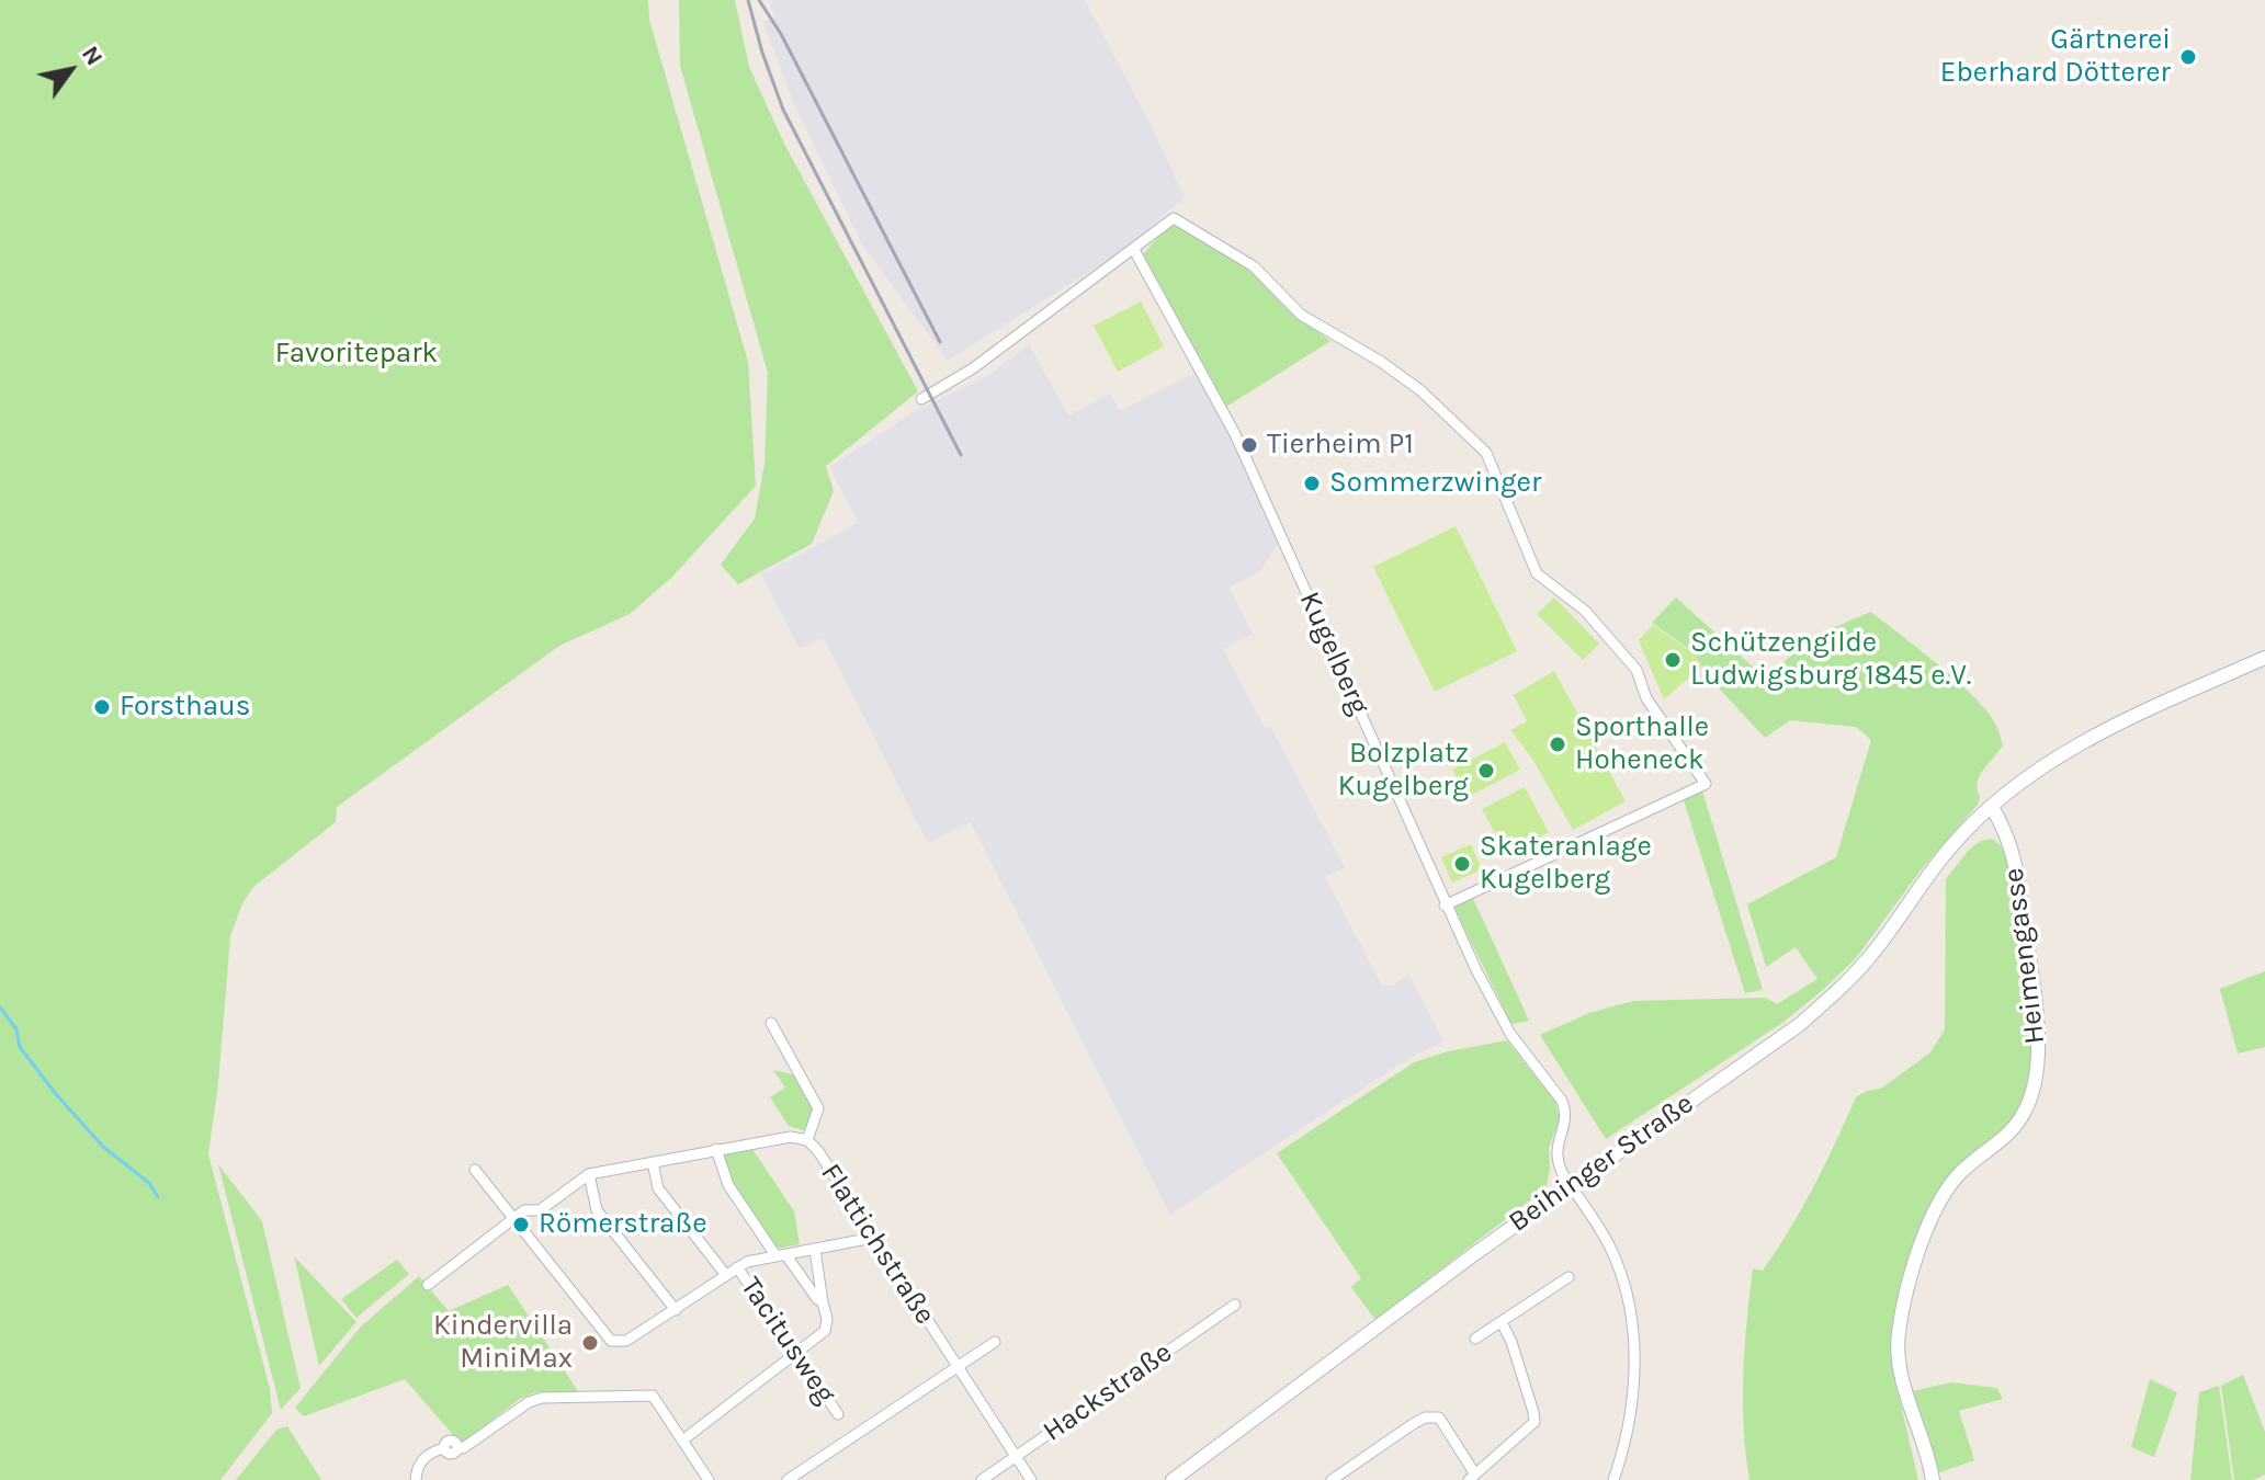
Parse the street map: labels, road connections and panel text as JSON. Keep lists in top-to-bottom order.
{
  "streets": {
    "main road": ["Heimengasse", "Beihinger Straße"],
    "street": [
      "Kugelberg",
      "Flattichstraße",
      "Tacitusweg",
      "Hackstraße"
    ]
  },
  "crossings": [
    ["Kugelberg", "Beihinger Straße"],
    ["Heimengasse", "Beihinger Straße"],
    ["Flattichstraße", "Tacitusweg"],
    ["Flattichstraße", "Hackstraße"]
  ],
  "parks": ["Favoritepark"],
  "places": [
    "Gärtnerei Eberhard Dötterer",
    "Tierheim P1",
    "Sommerzwinger",
    "Schützengilde Ludwigsburg 1845 e.V.",
    "Forsthaus",
    "Sporthalle Hoheneck",
    "Bolzplatz Kugelberg",
    "Skateranlage Kugelberg",
    "Römerstraße",
    "Kindervilla MiniMax"
  ],
  "north": "top right"
}
